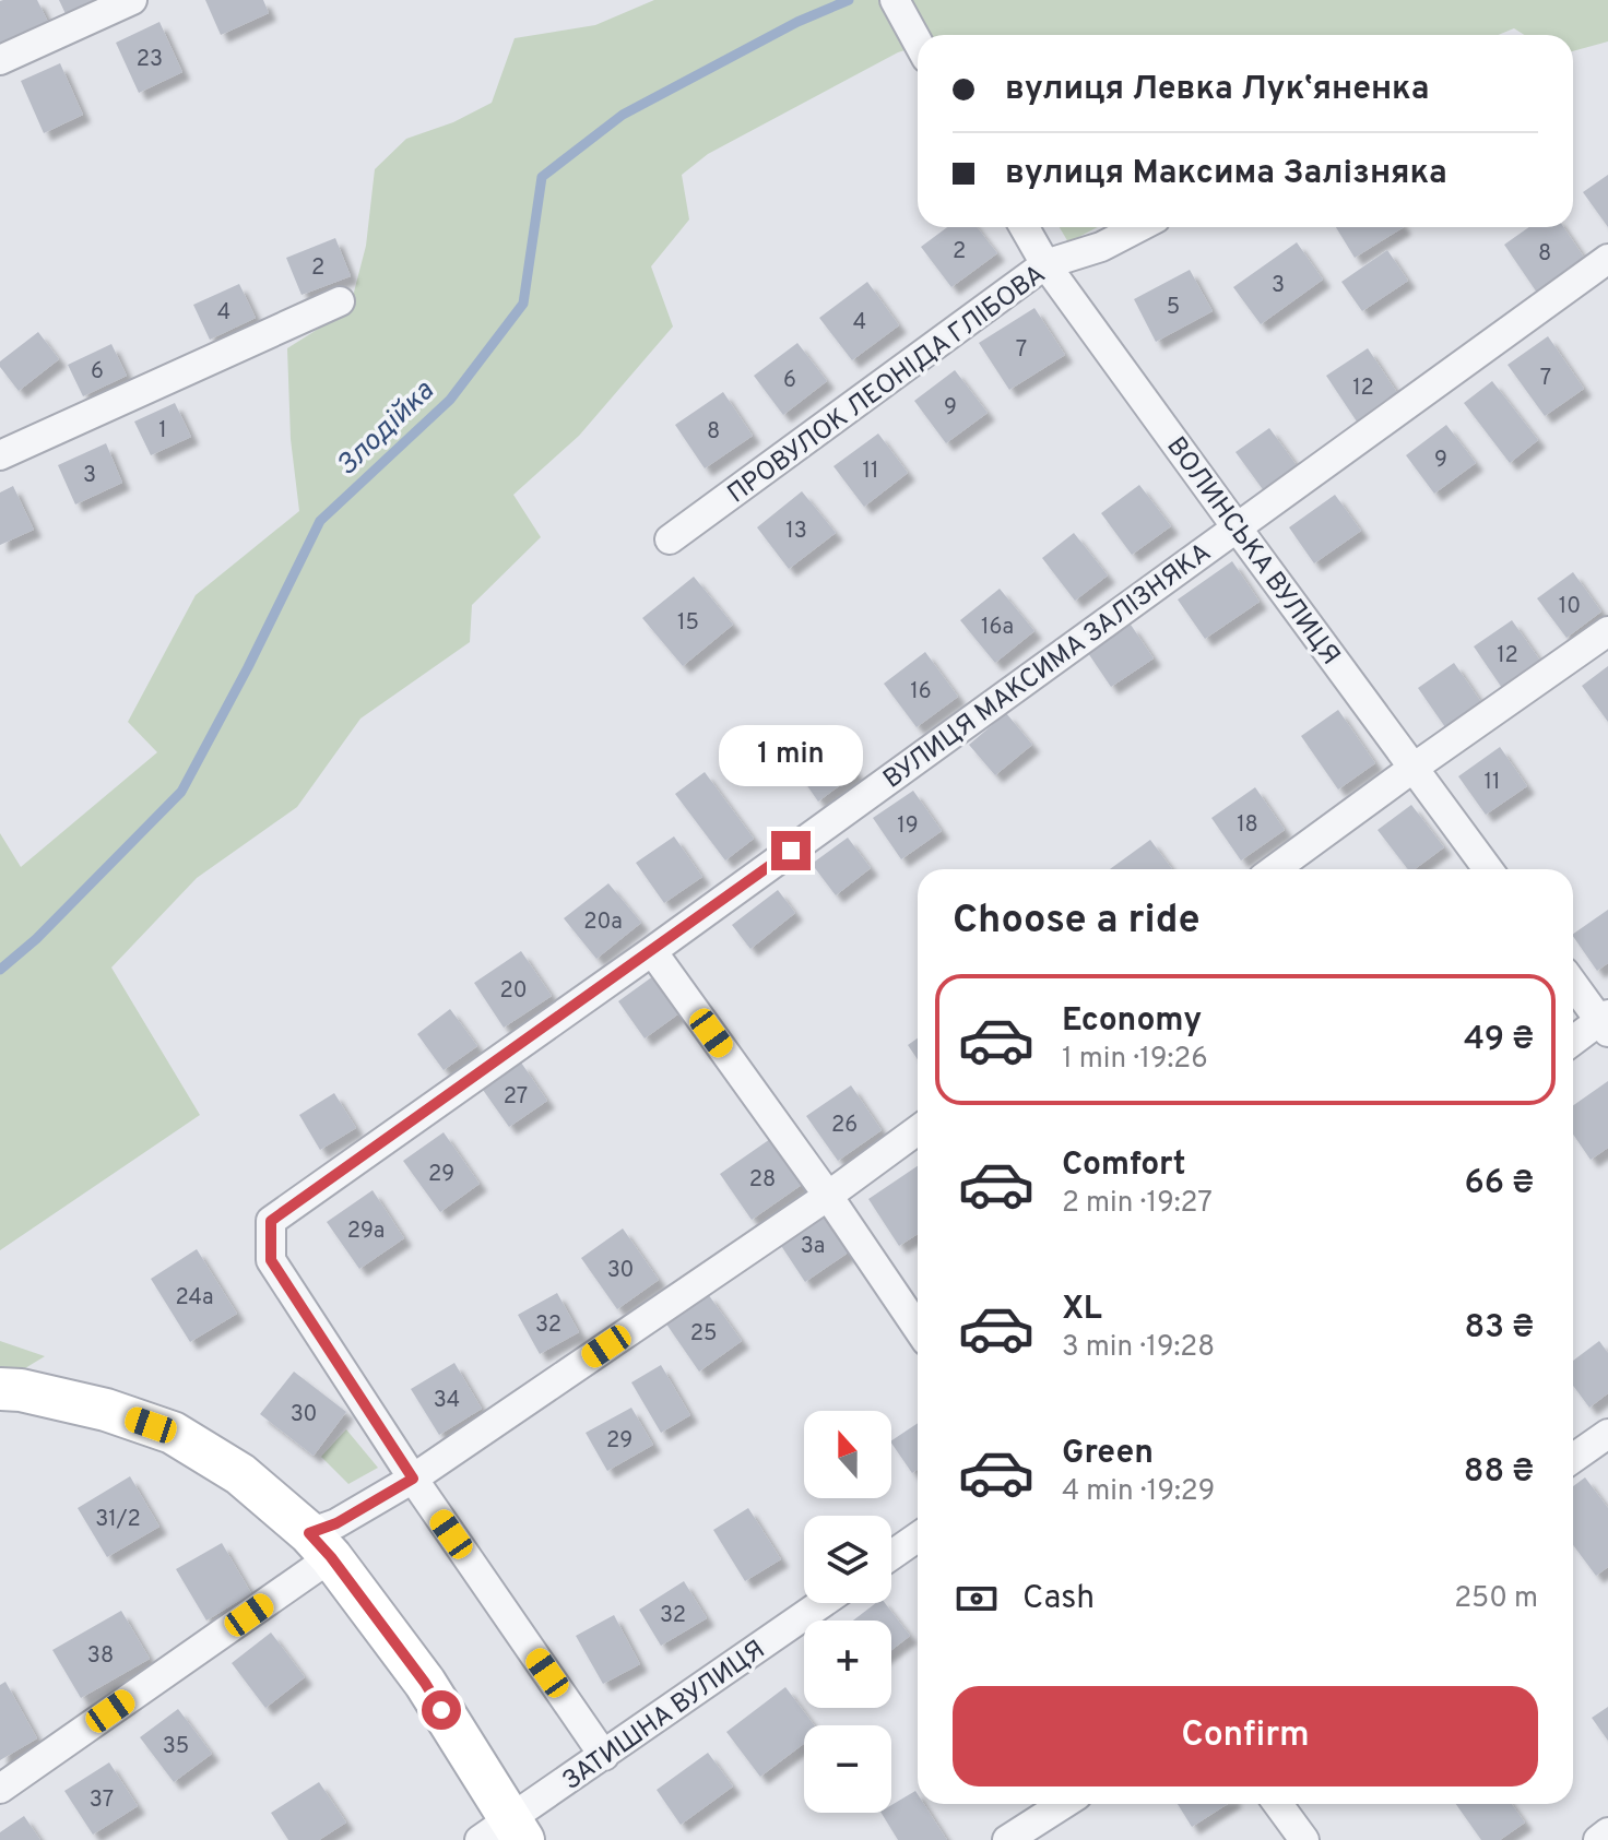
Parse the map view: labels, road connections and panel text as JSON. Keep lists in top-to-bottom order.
{
  "streets": {
    "street": [
      "ПРОВУЛОК ЛЕОНІДА ГЛІБОВА",
      "ВОЛИНСЬКА ВУЛИЦЯ",
      "ВУЛИЦЯ МАКСИМА ЗАЛІЗНЯКА",
      "ЗАТИШНА ВУЛИЦЯ"
    ]
  },
  "crossings": [
    ["ПРОВУЛОК ЛЕОНІДА ГЛІБОВА", "ВОЛИНСЬКА ВУЛИЦЯ"],
    ["ВОЛИНСЬКА ВУЛИЦЯ", "ВУЛИЦЯ МАКСИМА ЗАЛІЗНЯКА"]
  ],
  "water": ["Злодійка"],
  "house_numbers": [
    "23",
    "2",
    "8",
    "2",
    "3",
    "5",
    "4",
    "4",
    "7",
    "6",
    "7",
    "6",
    "12",
    "9",
    "1",
    "8",
    "9",
    "11",
    "3",
    "13",
    "10",
    "15",
    "16а",
    "12",
    "16",
    "11",
    "18",
    "19",
    "20а",
    "20",
    "27",
    "26",
    "29",
    "28",
    "29а",
    "3а",
    "30",
    "24а",
    "32",
    "25",
    "34",
    "30",
    "29",
    "31/2",
    "32",
    "38",
    "35",
    "37"
  ],
  "north": "top",
  "page": {
    "banner": ["вулиця Левка Лукʼяненка", "вулиця Максима Залізняка"],
    "bubble": "1 min",
    "heading": "Choose a ride",
    "list": [
      {
        "name": "Economy",
        "note": "1 min · 19:26",
        "value": "49 ₴"
      },
      {
        "name": "Comfort",
        "note": "2 min · 19:27",
        "value": "66 ₴"
      },
      {
        "name": "XL",
        "note": "3 min · 19:28",
        "value": "83 ₴"
      },
      {
        "name": "Green",
        "note": "4 min · 19:29",
        "value": "88 ₴"
      }
    ],
    "map_buttons": ["+", "−"],
    "pay": ["Cash", "250 m"],
    "buttons": "Confirm"
  }
}
